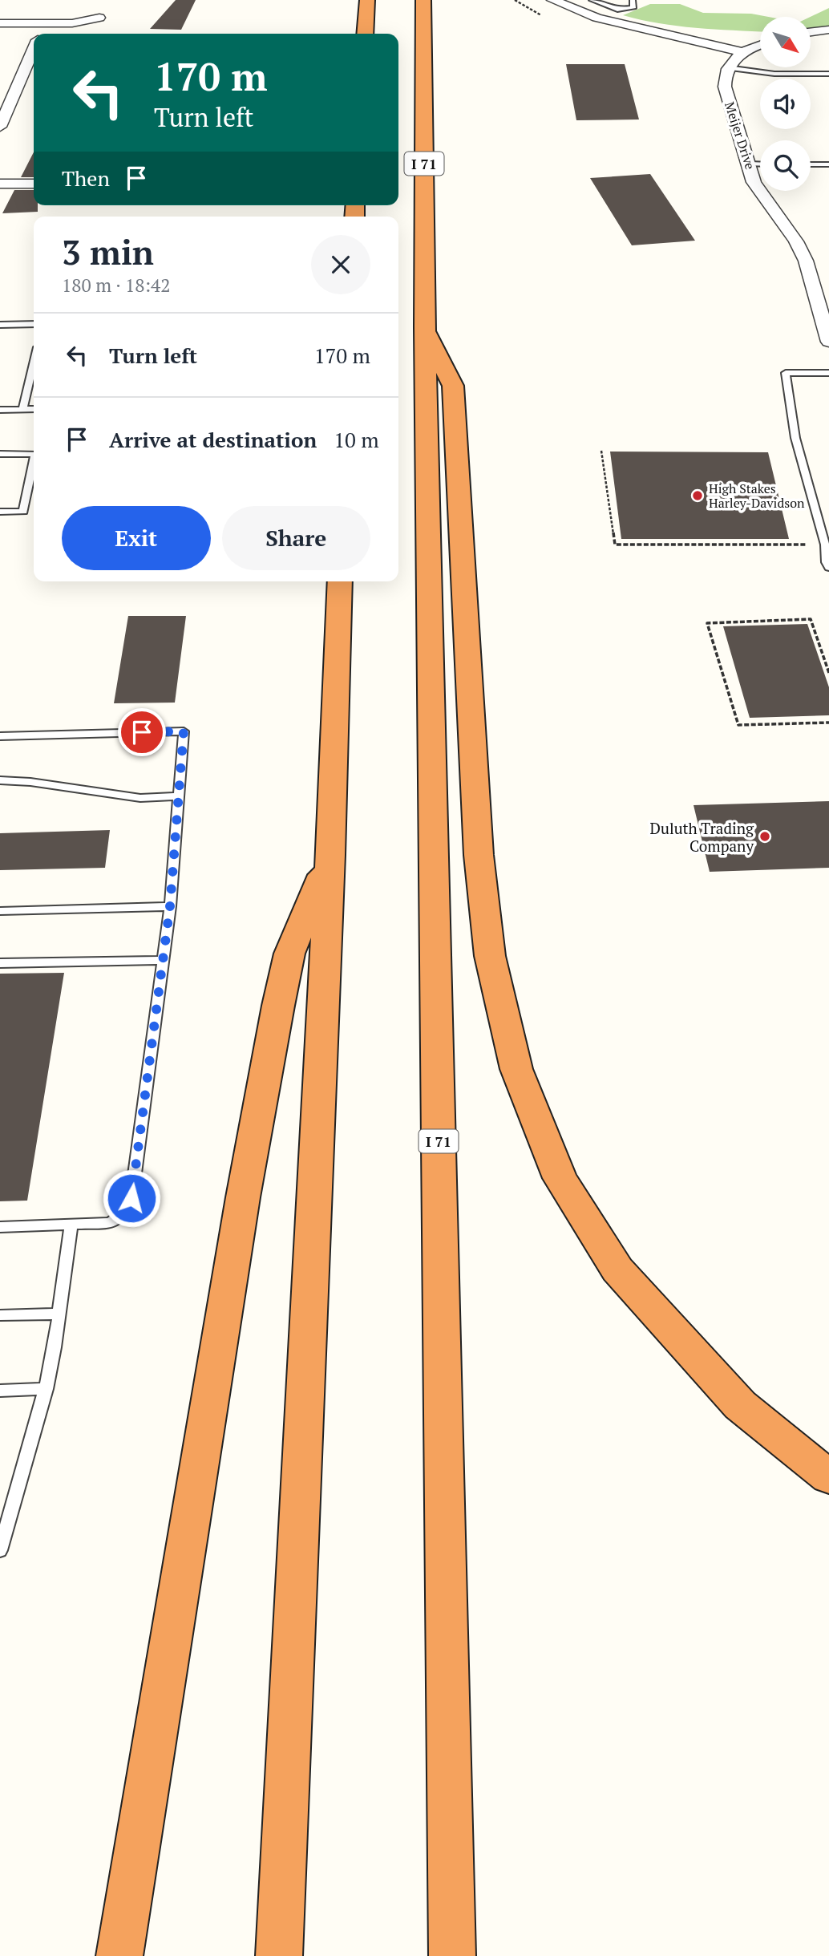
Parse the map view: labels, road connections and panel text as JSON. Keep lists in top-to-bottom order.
{
  "streets": {
    "highway": ["I 71"],
    "street": ["Meijer Drive"]
  },
  "places": ["High Stakes Harley-Davidson", "Duluth Trading Company"],
  "north": "bottom right",
  "page": {
    "turn": ["170 m", "Turn left"],
    "then": "Then",
    "heading": ["3 min", "180 m · 18:42"],
    "list": [
      {
        "name": "Turn left",
        "value": "170 m"
      },
      {
        "name": "Arrive at destination",
        "value": "10 m"
      }
    ],
    "buttons": ["Exit", "Share"]
  }
}
